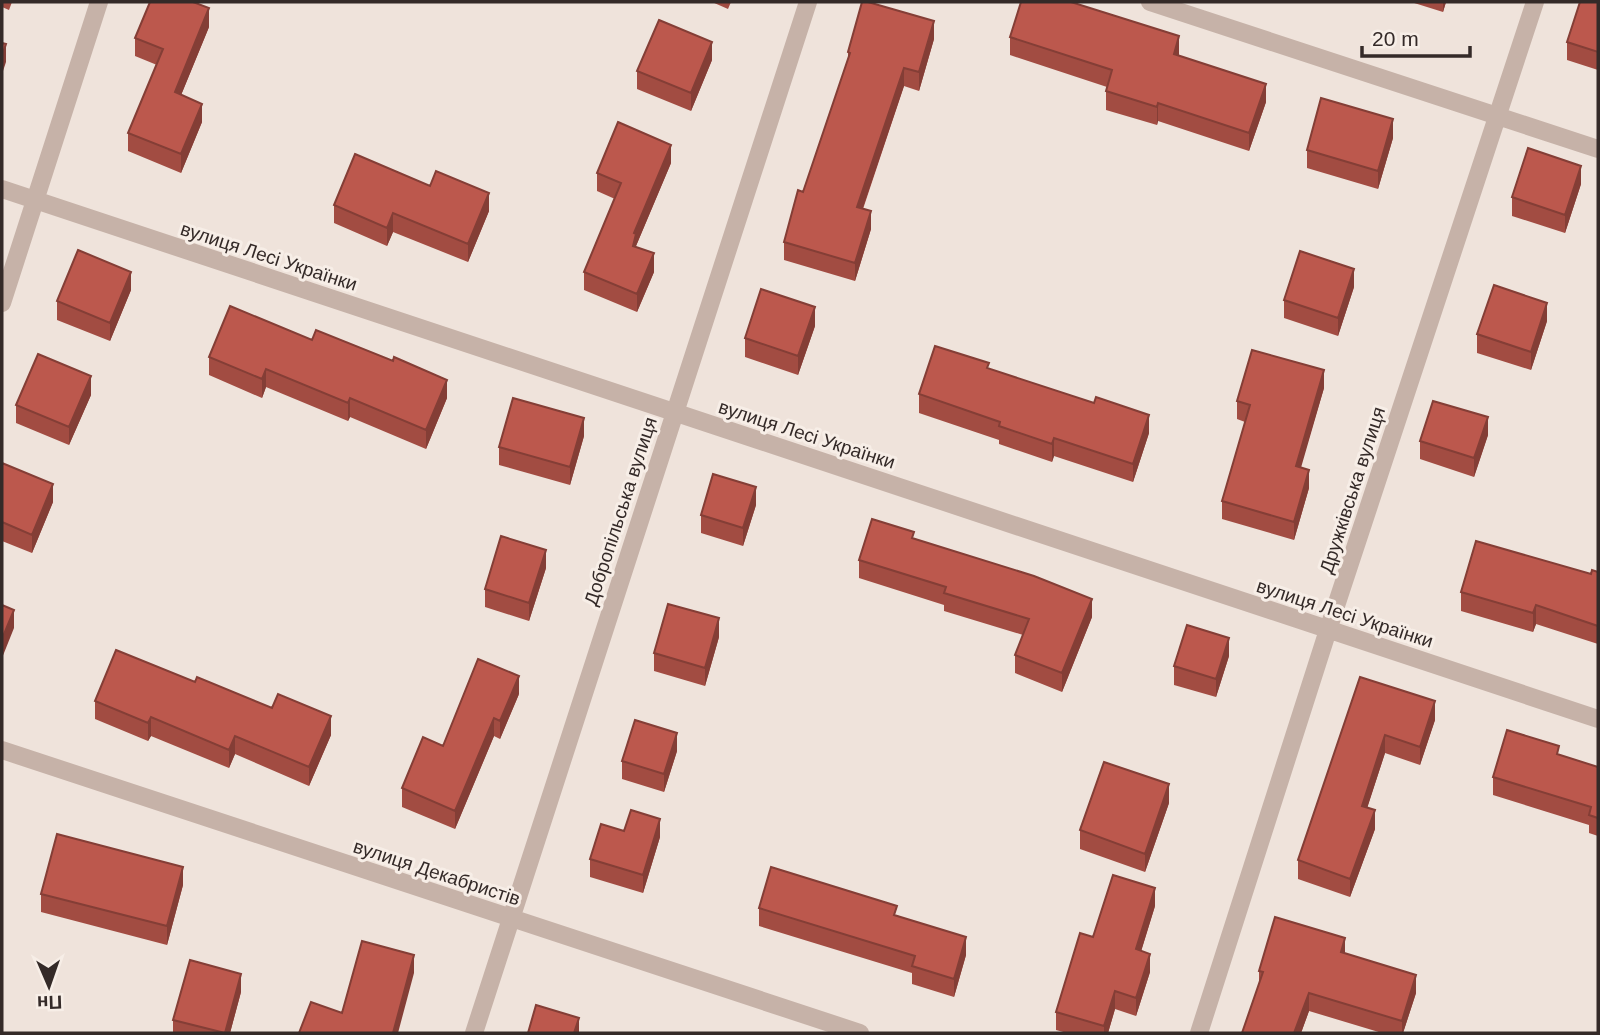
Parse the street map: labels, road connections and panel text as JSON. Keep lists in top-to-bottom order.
{
  "streets": {
    "street": [
      "вулиця Лесі Українки",
      "Дружківська вулиця",
      "Добропільська вулиця",
      "вулиця Декабристів"
    ]
  },
  "crossings": [
    ["вулиця Лесі Українки", "Дружківська вулиця"],
    ["вулиця Лесі Українки", "Добропільська вулиця"],
    ["Добропільська вулиця", "вулиця Декабристів"]
  ],
  "scale_bar": "20 m",
  "north": "bottom"
}
